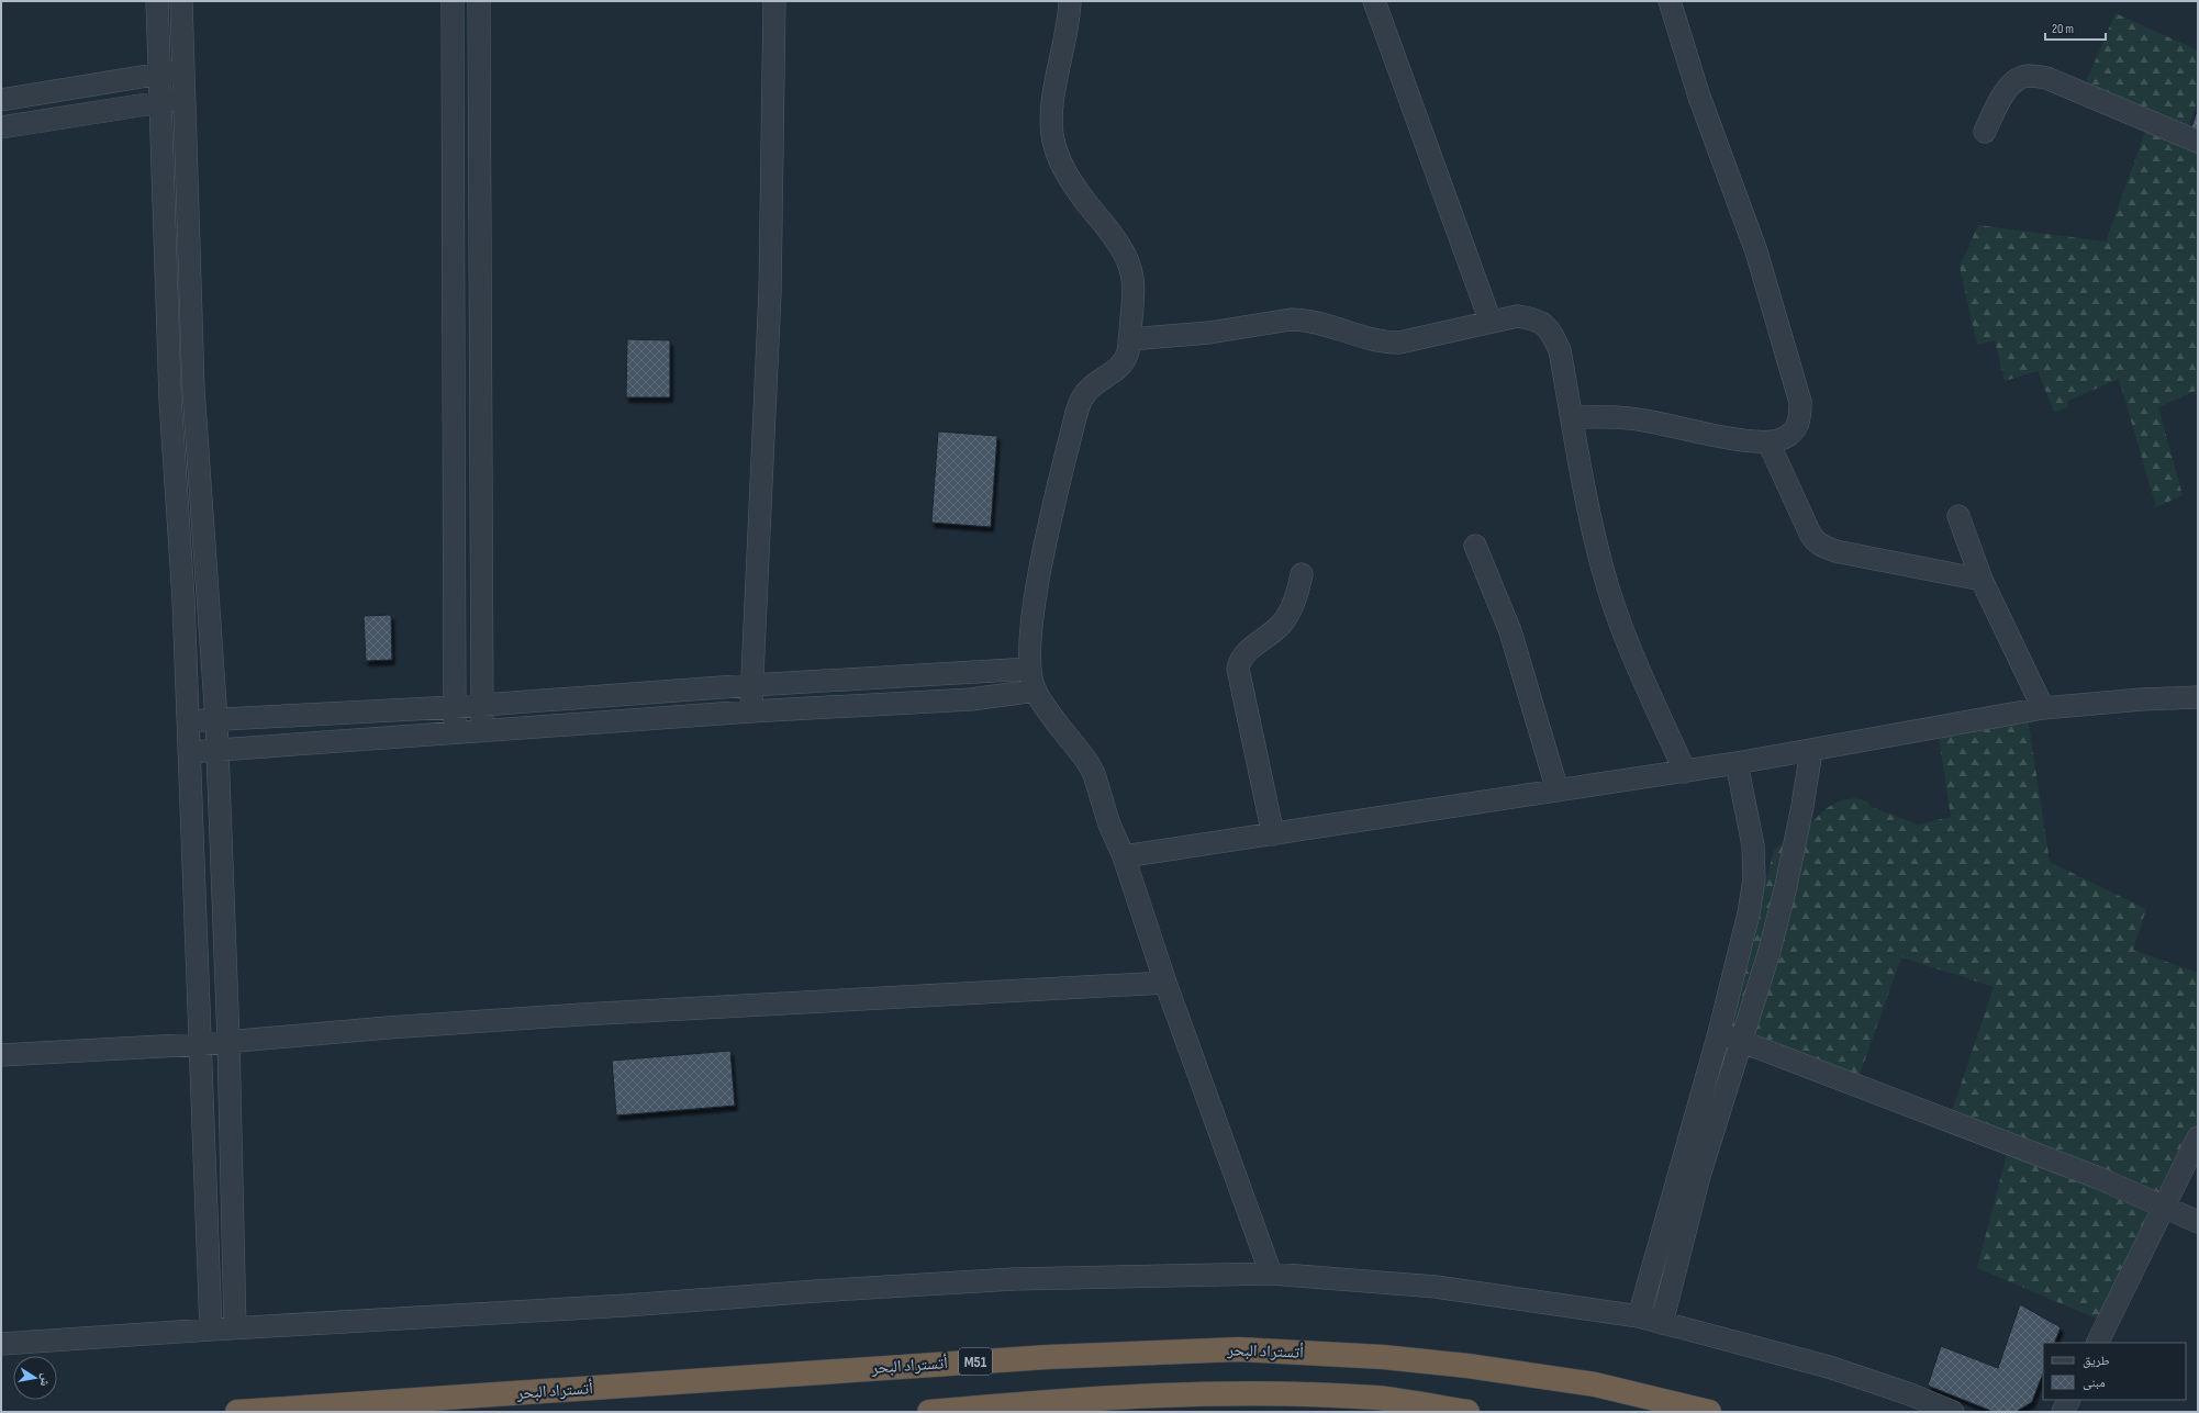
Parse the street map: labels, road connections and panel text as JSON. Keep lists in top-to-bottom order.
{
  "streets": {
    "highway": ["أتستراد البحر", "M51"]
  },
  "legend": ["طريق", "مبنى"],
  "scale_bar": "20 m",
  "north": "right"
}
